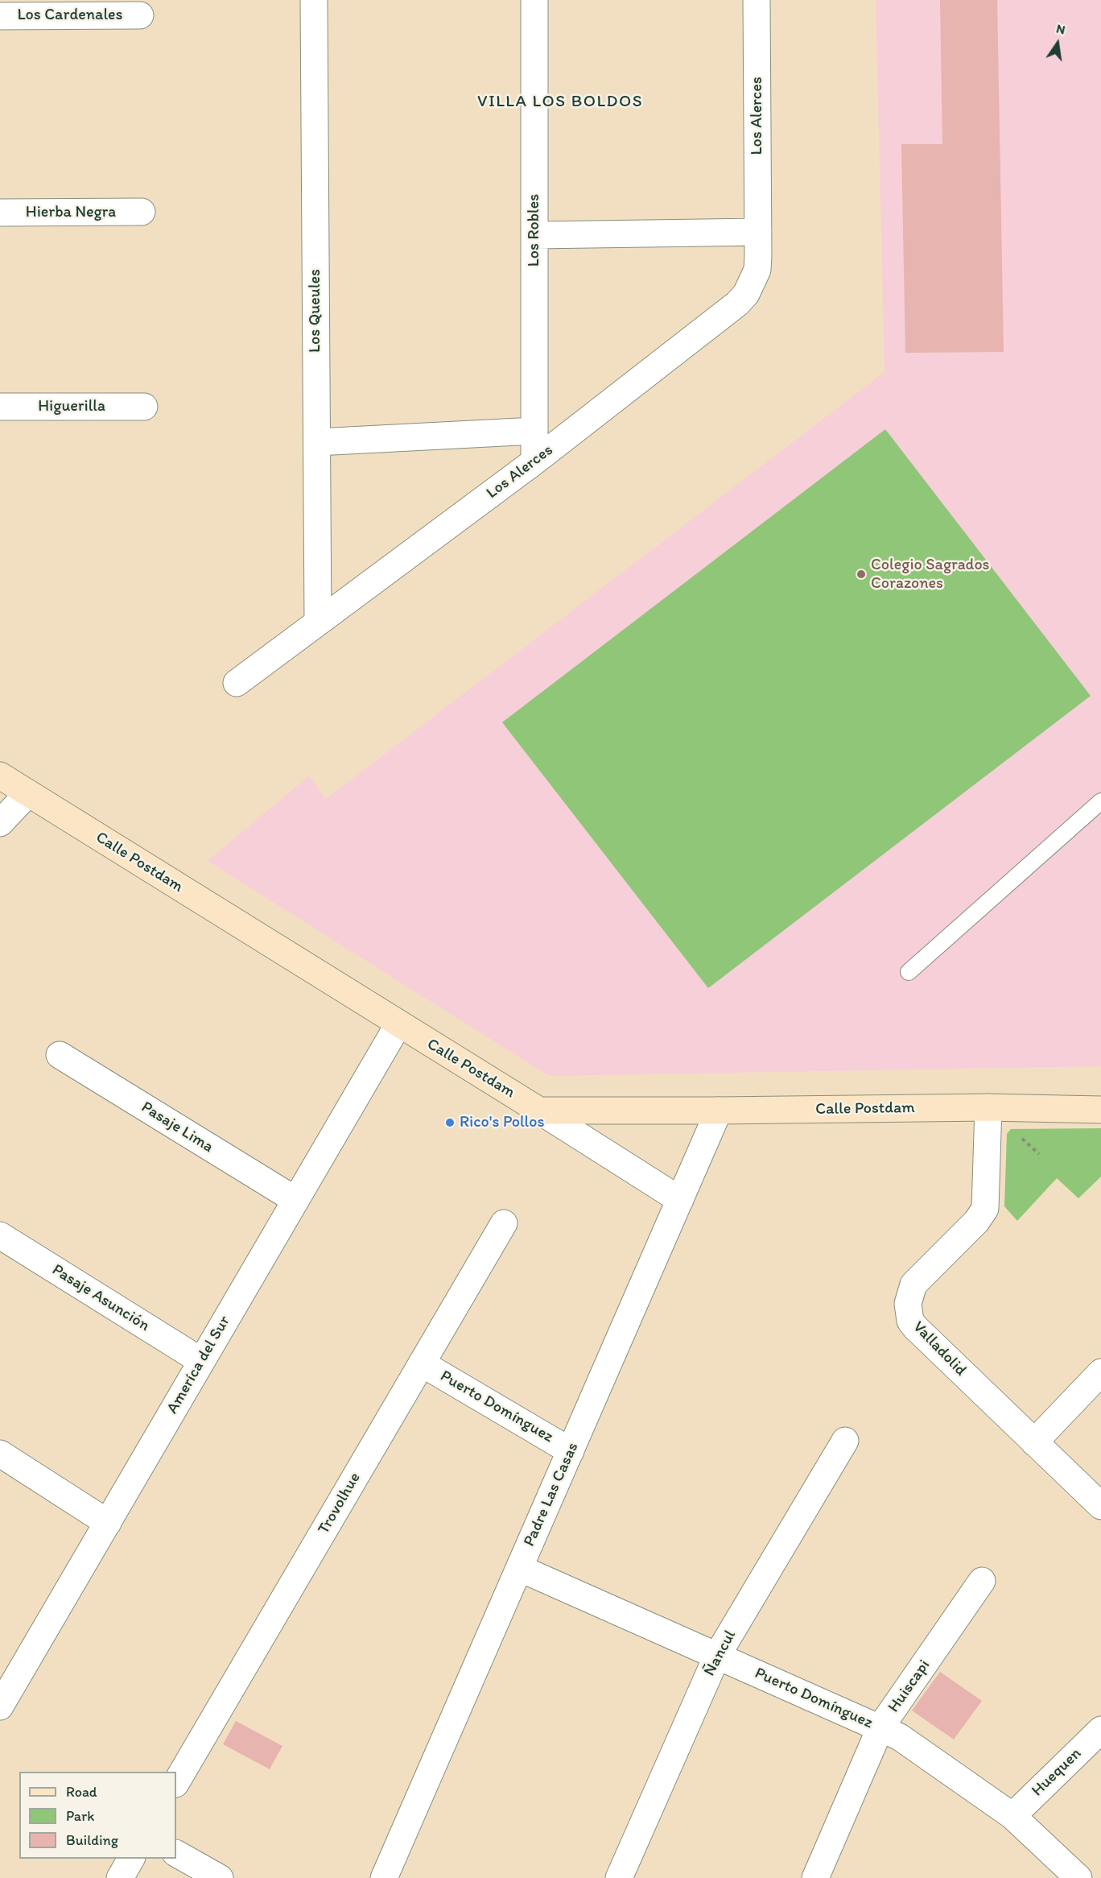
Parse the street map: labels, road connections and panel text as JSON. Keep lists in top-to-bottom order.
{
  "streets": {
    "street": [
      "Los Cardenales",
      "Los Alerces",
      "Hierba Negra",
      "Los Robles",
      "Los Queules",
      "Higuerilla",
      "Calle Postdam",
      "Pasaje Lima",
      "Pasaje Asunción",
      "Valladolid",
      "Ameríca del Sur",
      "Puerto Domínguez",
      "Padre Las Casas",
      "Trovolhue",
      "Ñancul",
      "Huiscapi",
      "Huequen"
    ]
  },
  "crossings": [
    ["Los Alerces", "Los Robles"],
    ["Los Alerces", "Los Queules"],
    ["Calle Postdam", "Valladolid"],
    ["Calle Postdam", "Ameríca del Sur"],
    ["Calle Postdam", "Padre Las Casas"],
    ["Pasaje Lima", "Ameríca del Sur"],
    ["Pasaje Asunción", "Ameríca del Sur"],
    ["Puerto Domínguez", "Padre Las Casas"],
    ["Puerto Domínguez", "Trovolhue"],
    ["Puerto Domínguez", "Ñancul"],
    ["Puerto Domínguez", "Huiscapi"],
    ["Puerto Domínguez", "Huequen"]
  ],
  "districts": ["VILLA LOS BOLDOS"],
  "places": ["Colegio Sagrados Corazones", "Rico's Pollos"],
  "legend": ["Road", "Park", "Building"],
  "north": "top"
}
